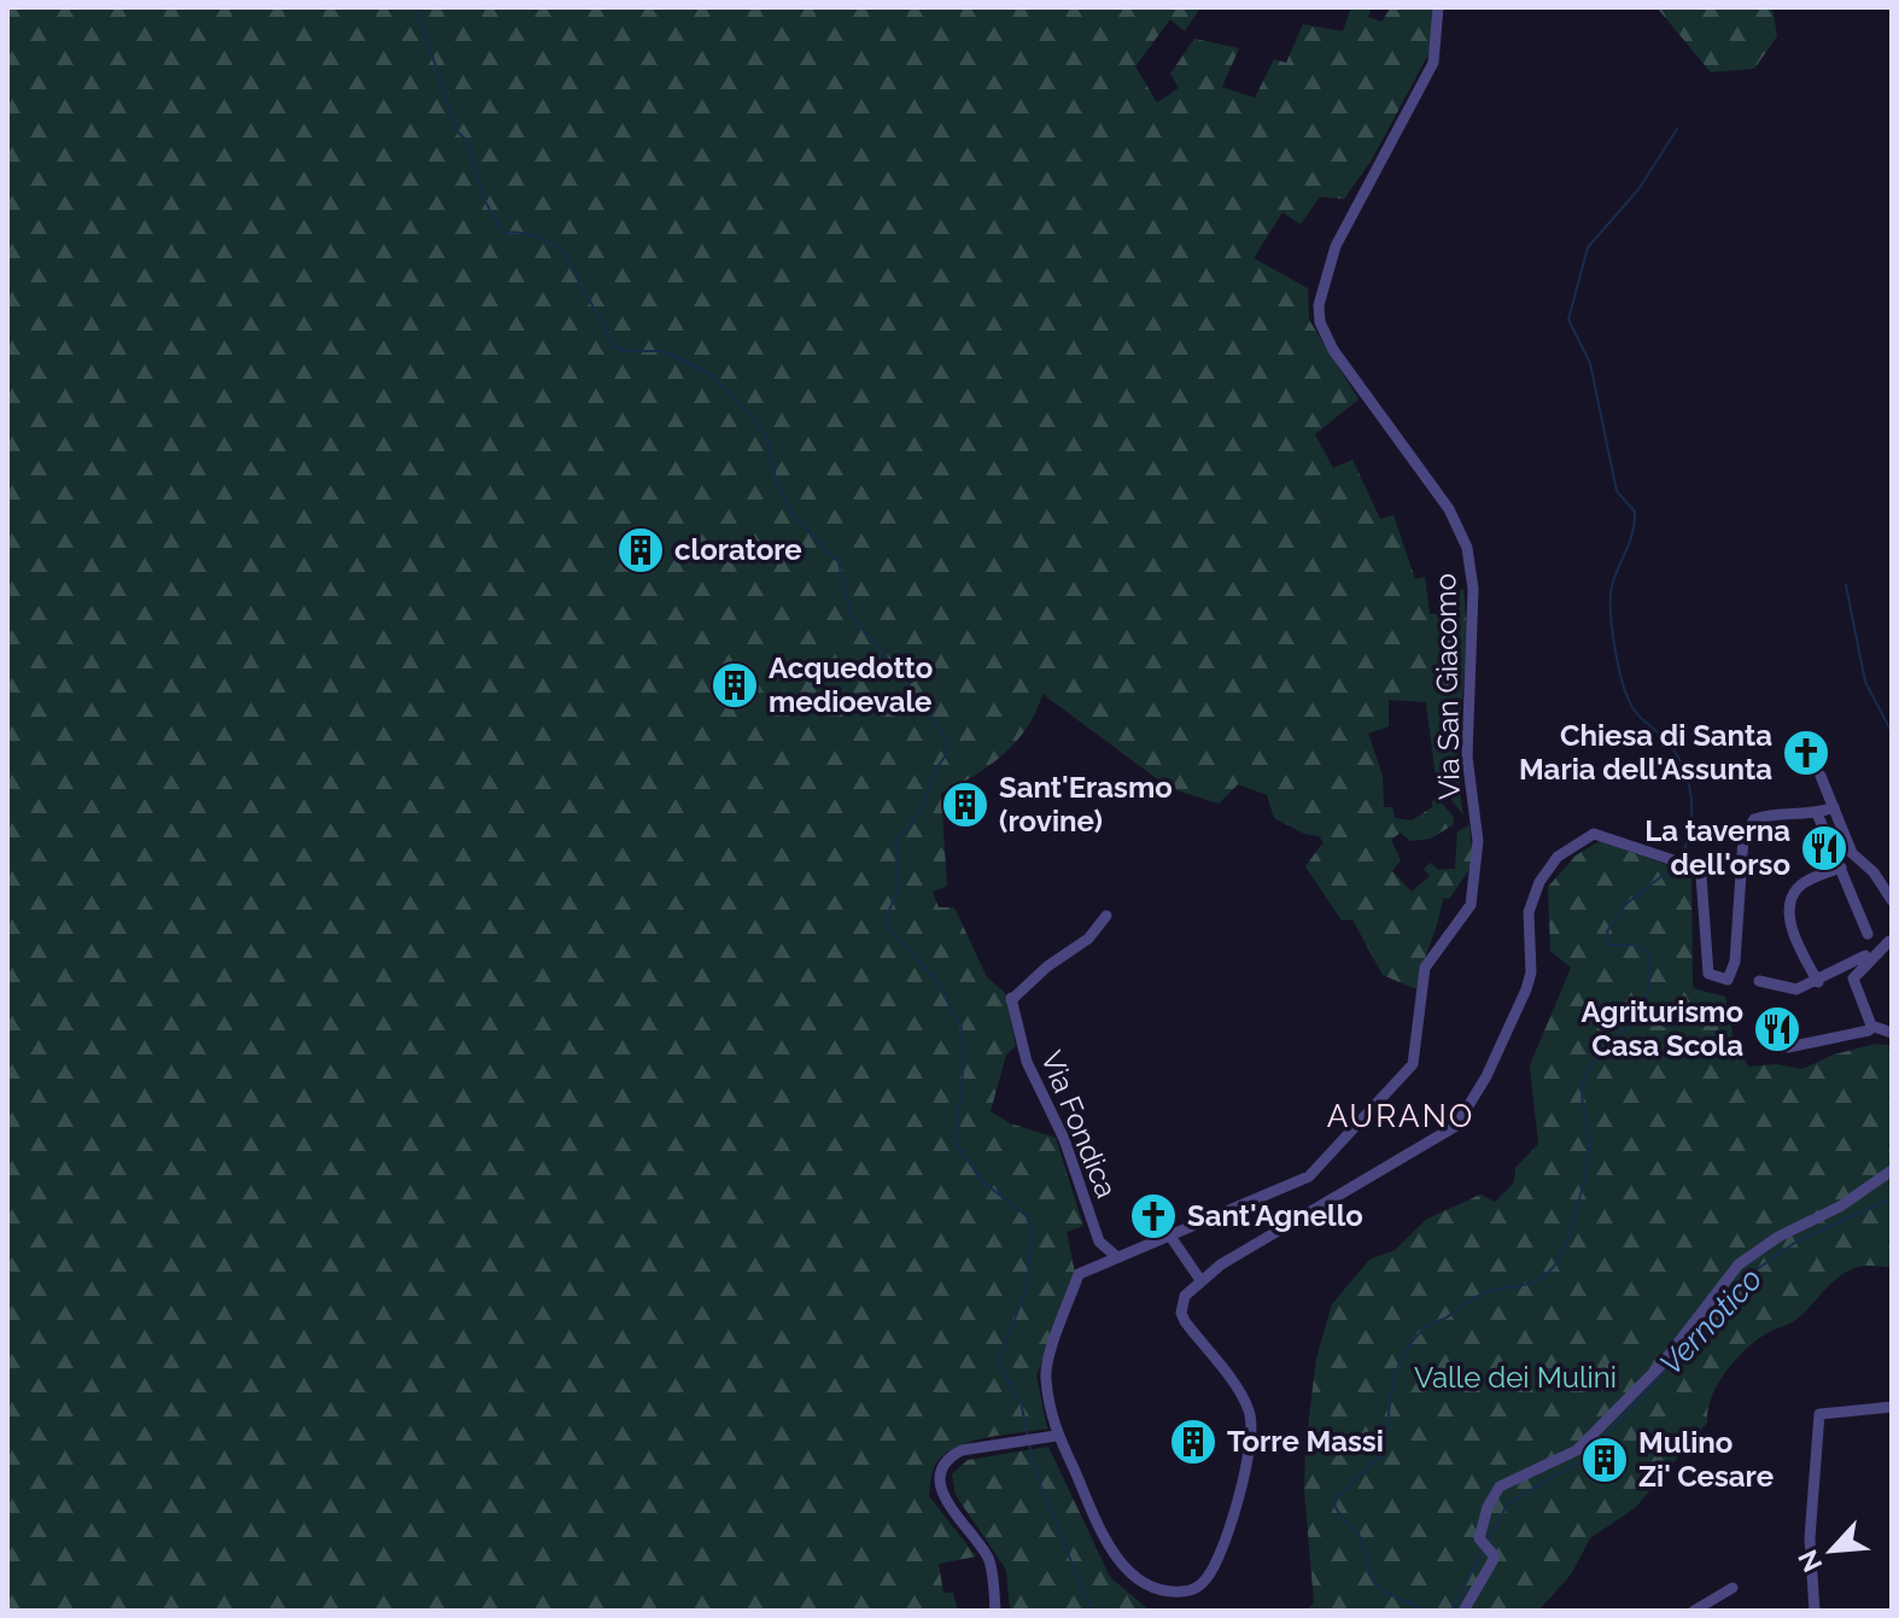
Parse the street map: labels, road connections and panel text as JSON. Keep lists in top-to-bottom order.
{
  "streets": {
    "street": ["Via San Giacomo", "Via Fondica"]
  },
  "districts": ["AURANO"],
  "water": ["Vernotico"],
  "parks": ["Valle dei Mulini"],
  "places": {
    "building": [
      "cloratore",
      "Acquedotto medioevale",
      "Sant'Erasmo (rovine)",
      "Torre Massi",
      "Mulino Zi' Cesare"
    ],
    "church": ["Chiesa di Santa Maria dell'Assunta", "Sant'Agnello"],
    "restaurant": ["La taverna dell'orso", "Agriturismo Casa Scola"]
  },
  "north": "bottom left"
}
